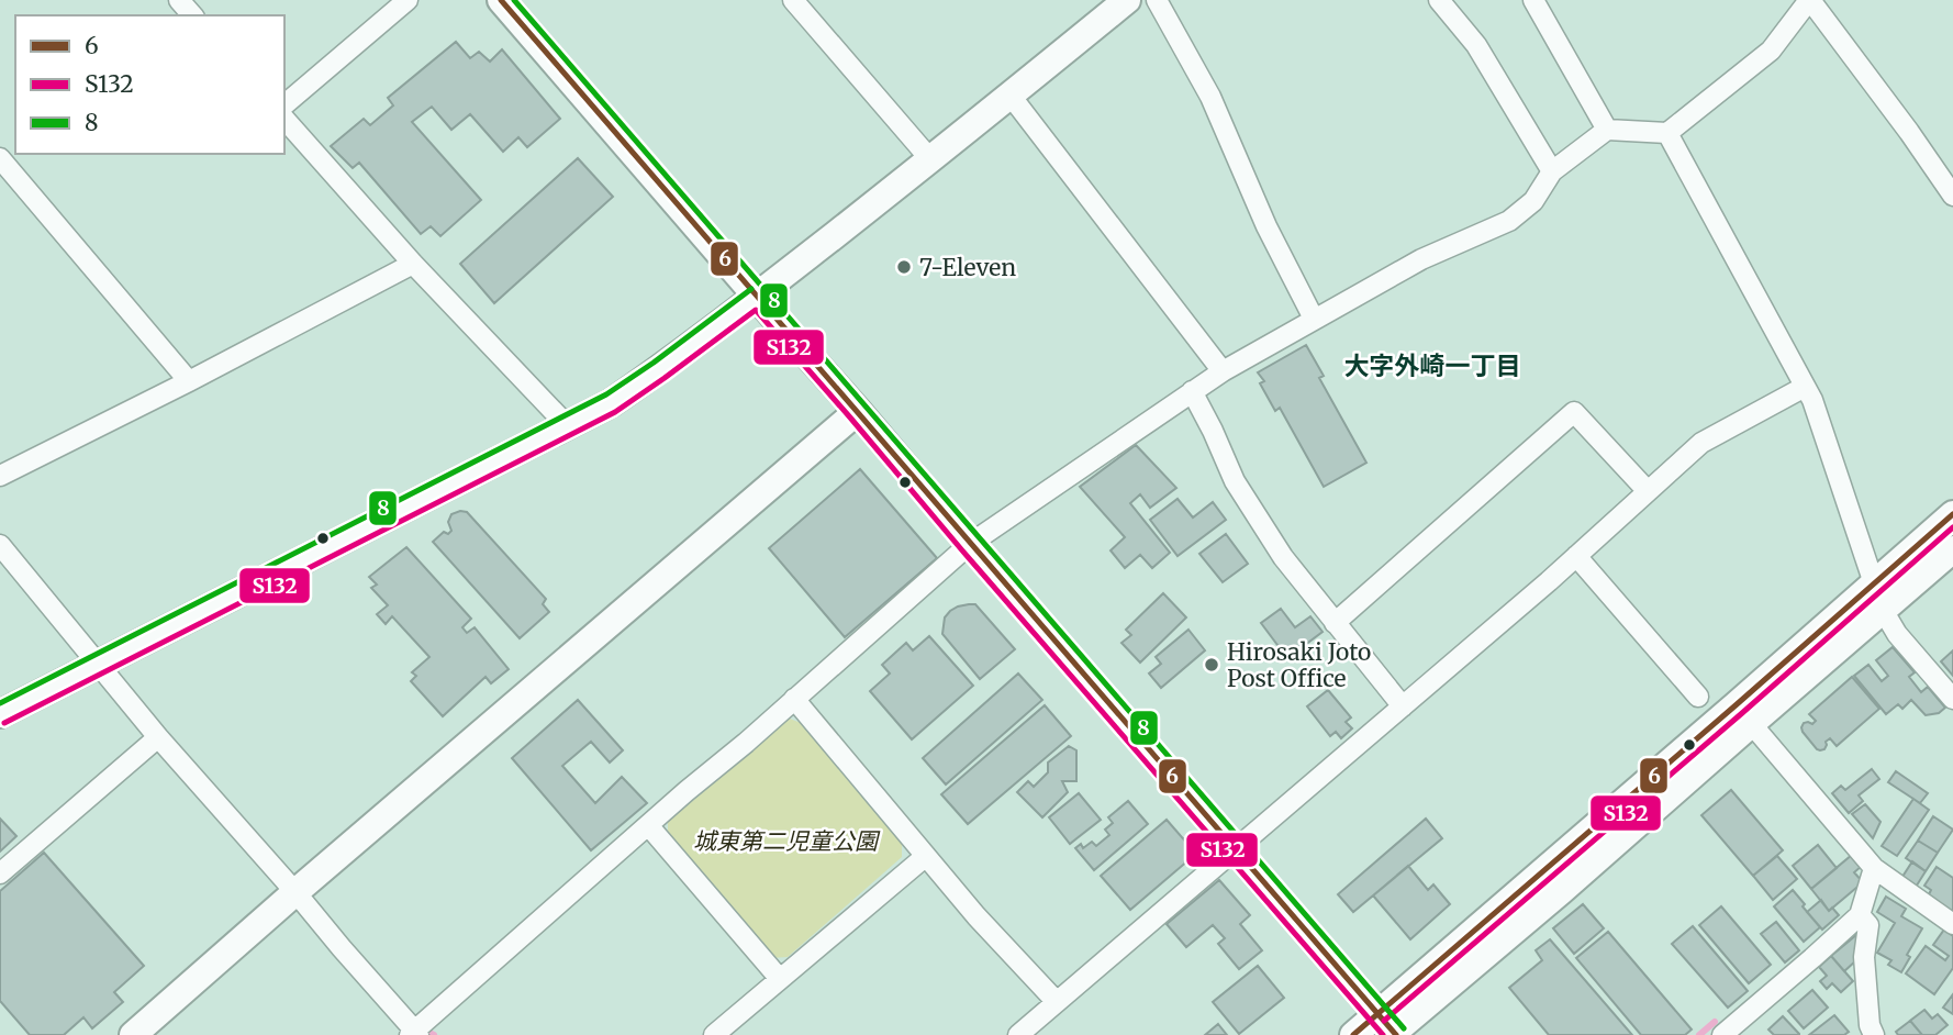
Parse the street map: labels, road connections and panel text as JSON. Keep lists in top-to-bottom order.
{
  "districts": ["大字外崎一丁目"],
  "parks": ["城東第二児童公園"],
  "places": ["7-Eleven", "Hirosaki Joto Post Office"],
  "lines": ["transit line 6", "transit line 8", "transit line S132"],
  "legend": ["6", "S132", "8"]
}
